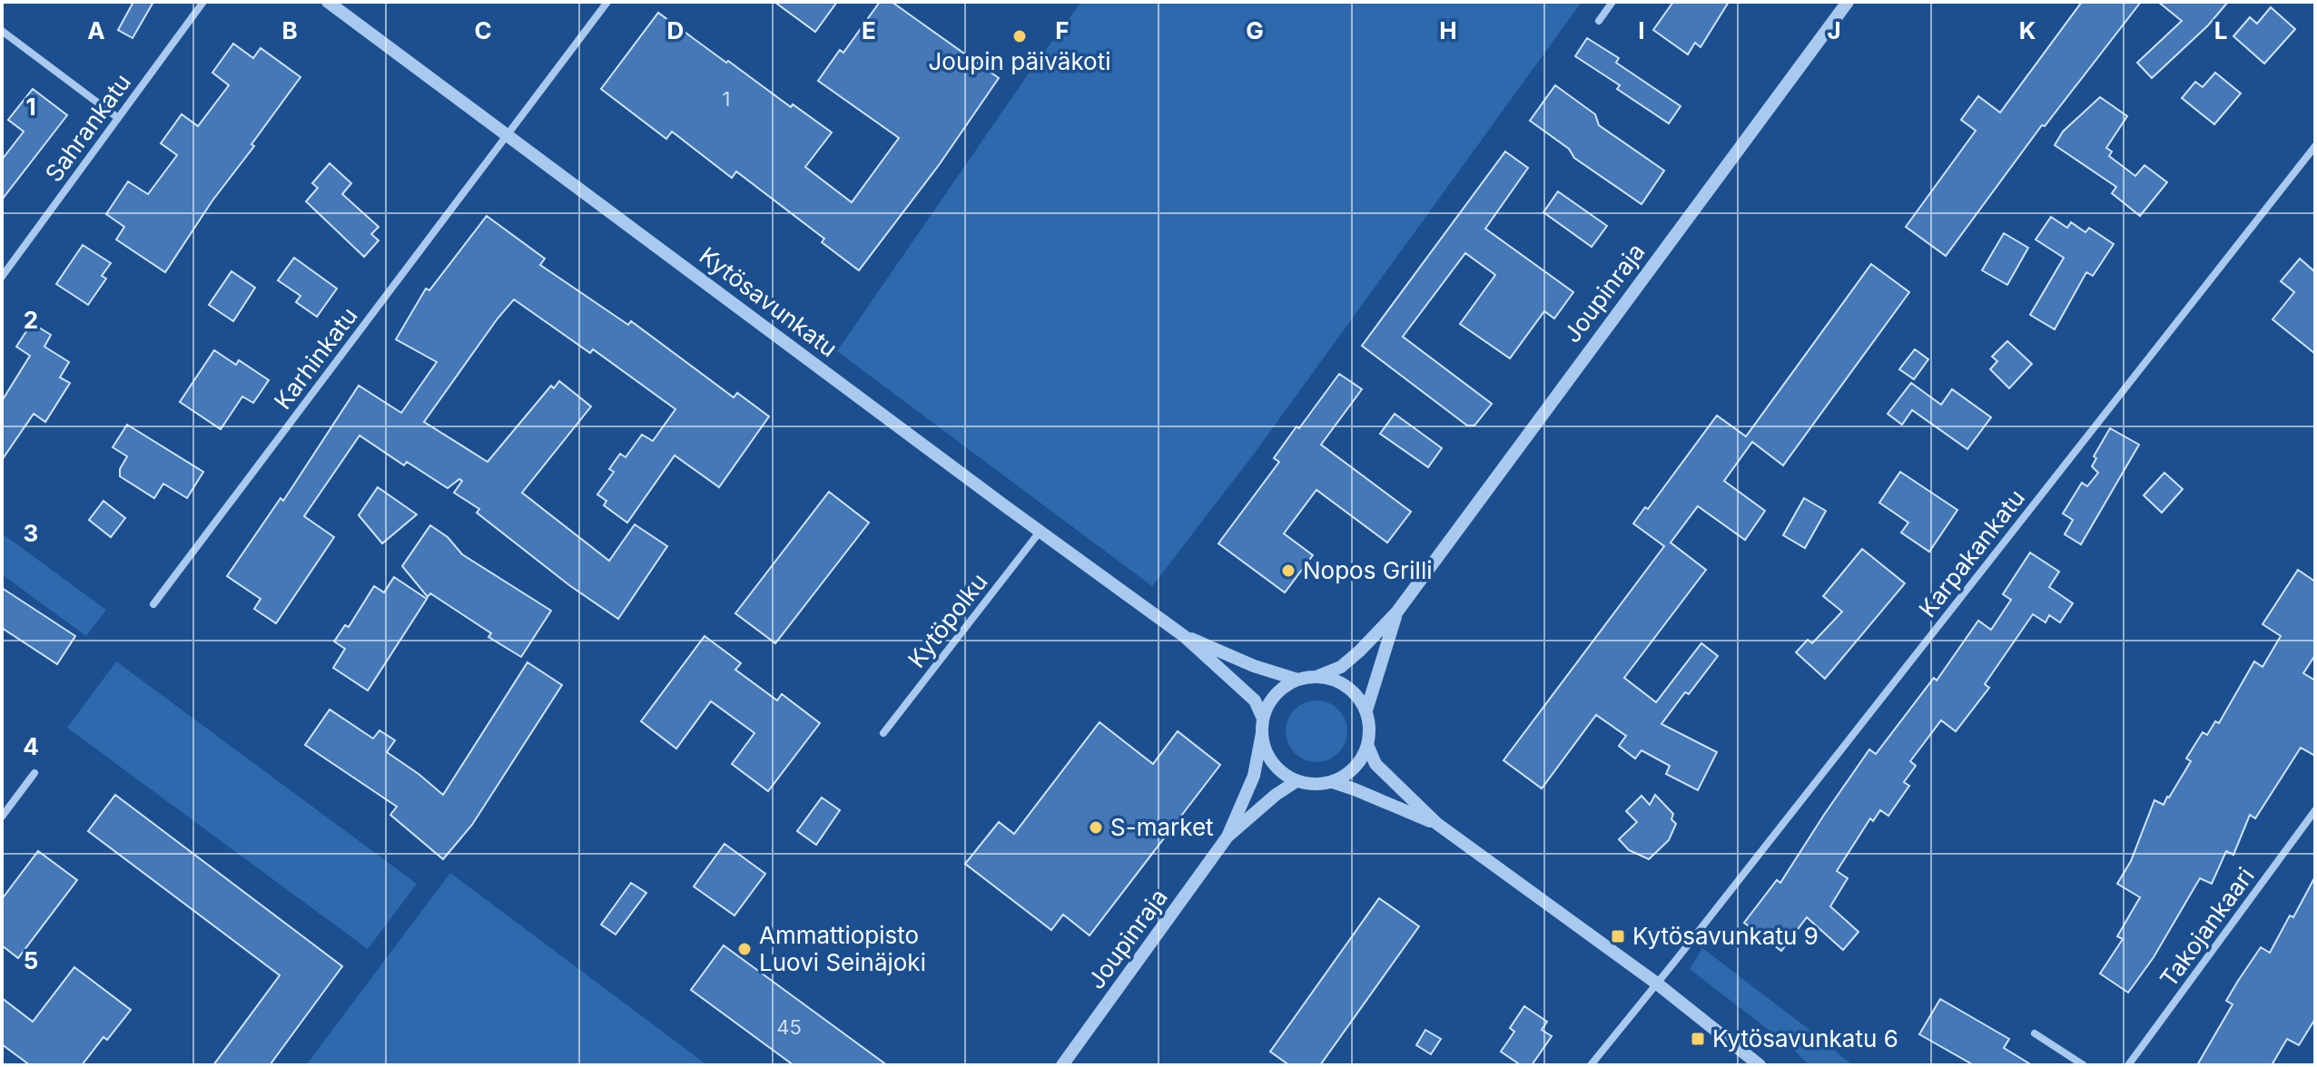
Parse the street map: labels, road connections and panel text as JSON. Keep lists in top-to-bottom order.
{
  "streets": {
    "street": [
      "Sahrankatu",
      "Joupinraja",
      "Kytösavunkatu",
      "Karhinkatu",
      "Karpakankatu",
      "Kytöpolku",
      "Takojankaari"
    ]
  },
  "crossings": [
    ["Joupinraja", "Kytösavunkatu"],
    ["Kytösavunkatu", "Karhinkatu"],
    ["Kytösavunkatu", "Kytöpolku"]
  ],
  "places": {
    "other": [
      "Joupin päiväkoti",
      "Nopos Grilli",
      "S-market",
      "Ammattiopisto Luovi Seinäjoki"
    ],
    "transit": ["Kytösavunkatu 9", "Kytösavunkatu 6"]
  },
  "house_numbers": ["1", "45"],
  "grid": {
    "columns": [
      "A",
      "B",
      "C",
      "D",
      "E",
      "F",
      "G",
      "H",
      "I",
      "J",
      "K",
      "L"
    ],
    "rows": [
      "1",
      "2",
      "3",
      "4",
      "5"
    ]
  }
}
